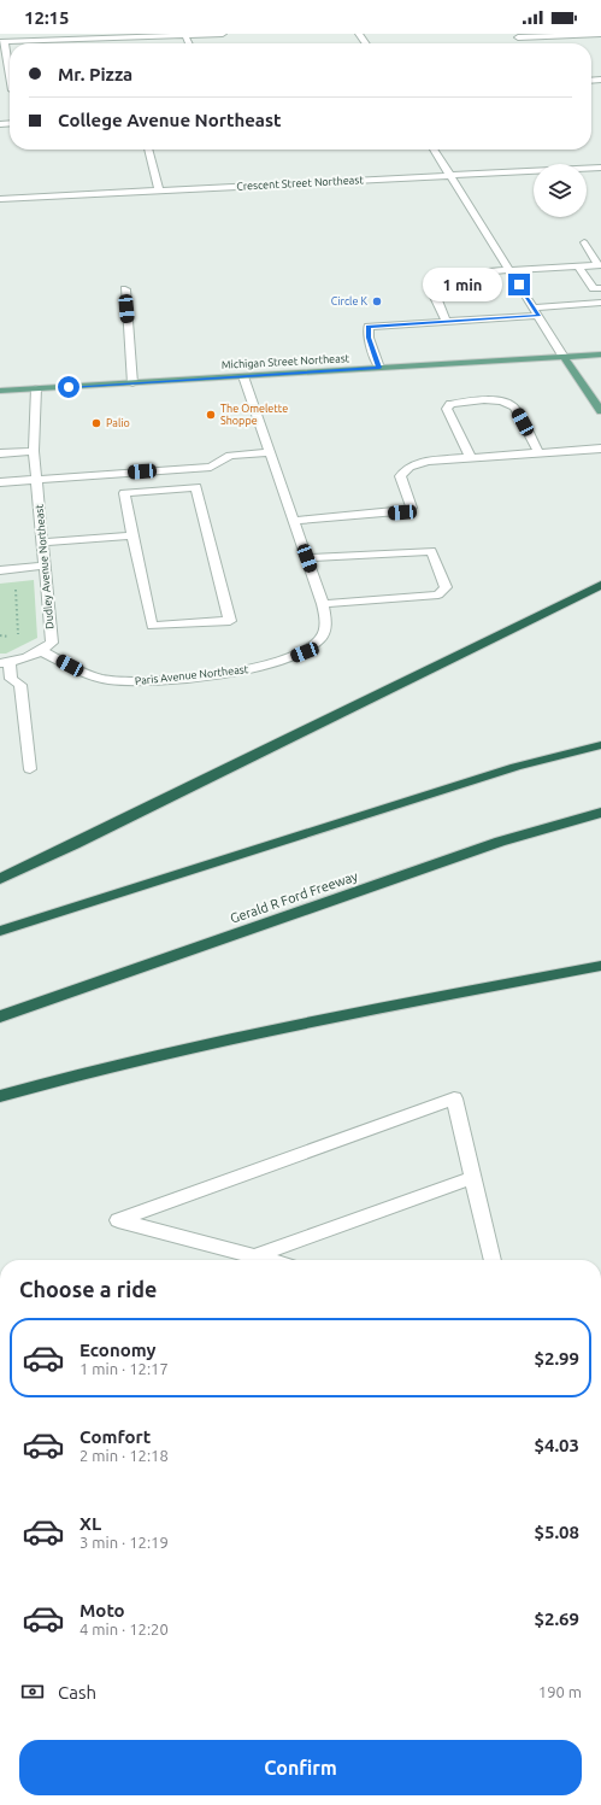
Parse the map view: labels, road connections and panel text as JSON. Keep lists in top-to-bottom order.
{
  "streets": {
    "highway": ["Gerald R Ford Freeway"],
    "main road": ["Michigan Street Northeast"],
    "street": ["Crescent Street Northeast", "Dudley Avenue Northeast", "Paris Avenue Northeast"]
  },
  "crossings": [
    ["Michigan Street Northeast", "Dudley Avenue Northeast"],
    ["Michigan Street Northeast", "Paris Avenue Northeast"],
    ["Dudley Avenue Northeast", "Paris Avenue Northeast"]
  ],
  "places": ["Circle K", "The Omelette Shoppe", "Palio"],
  "page": {
    "status": "12:15",
    "banner": ["Mr. Pizza", "College Avenue Northeast"],
    "bubble": "1 min",
    "heading": "Choose a ride",
    "list": [
      {
        "name": "Economy",
        "note": "1 min · 12:17",
        "value": "$2.99"
      },
      {
        "name": "Comfort",
        "note": "2 min · 12:18",
        "value": "$4.03"
      },
      {
        "name": "XL",
        "note": "3 min · 12:19",
        "value": "$5.08"
      },
      {
        "name": "Moto",
        "note": "4 min · 12:20",
        "value": "$2.69"
      }
    ],
    "pay": ["Cash", "190 m"],
    "buttons": "Confirm"
  }
}
